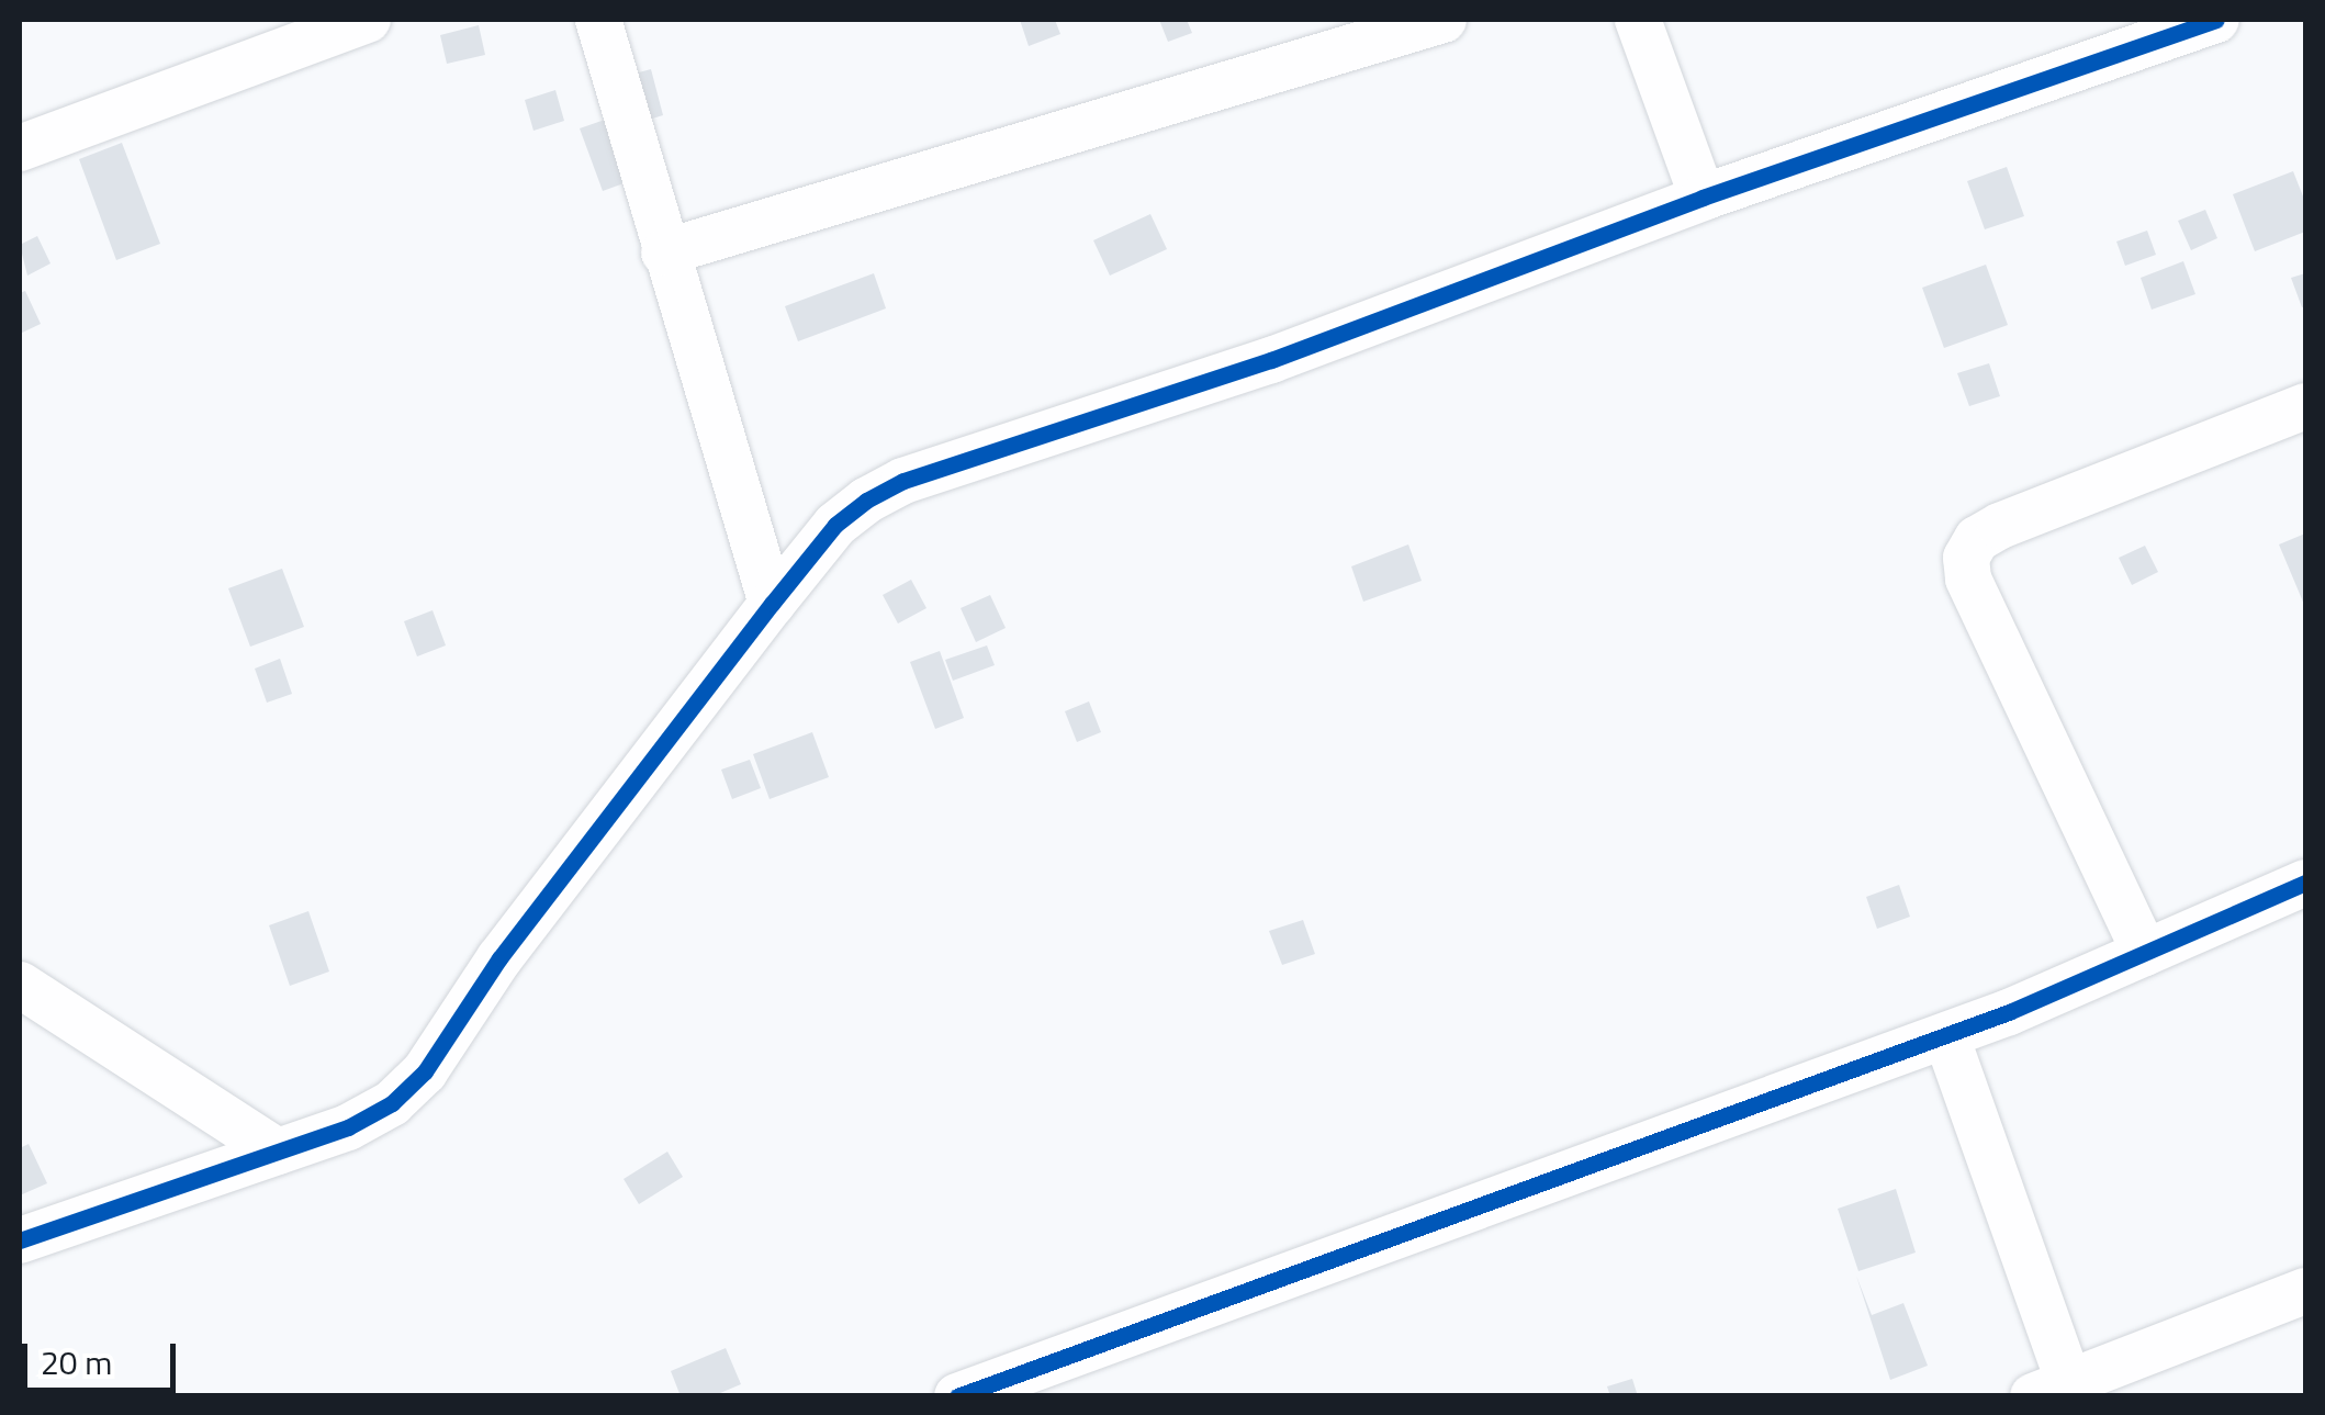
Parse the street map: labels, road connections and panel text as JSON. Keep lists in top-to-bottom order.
{
  "scale_bar": "20 m"
}
